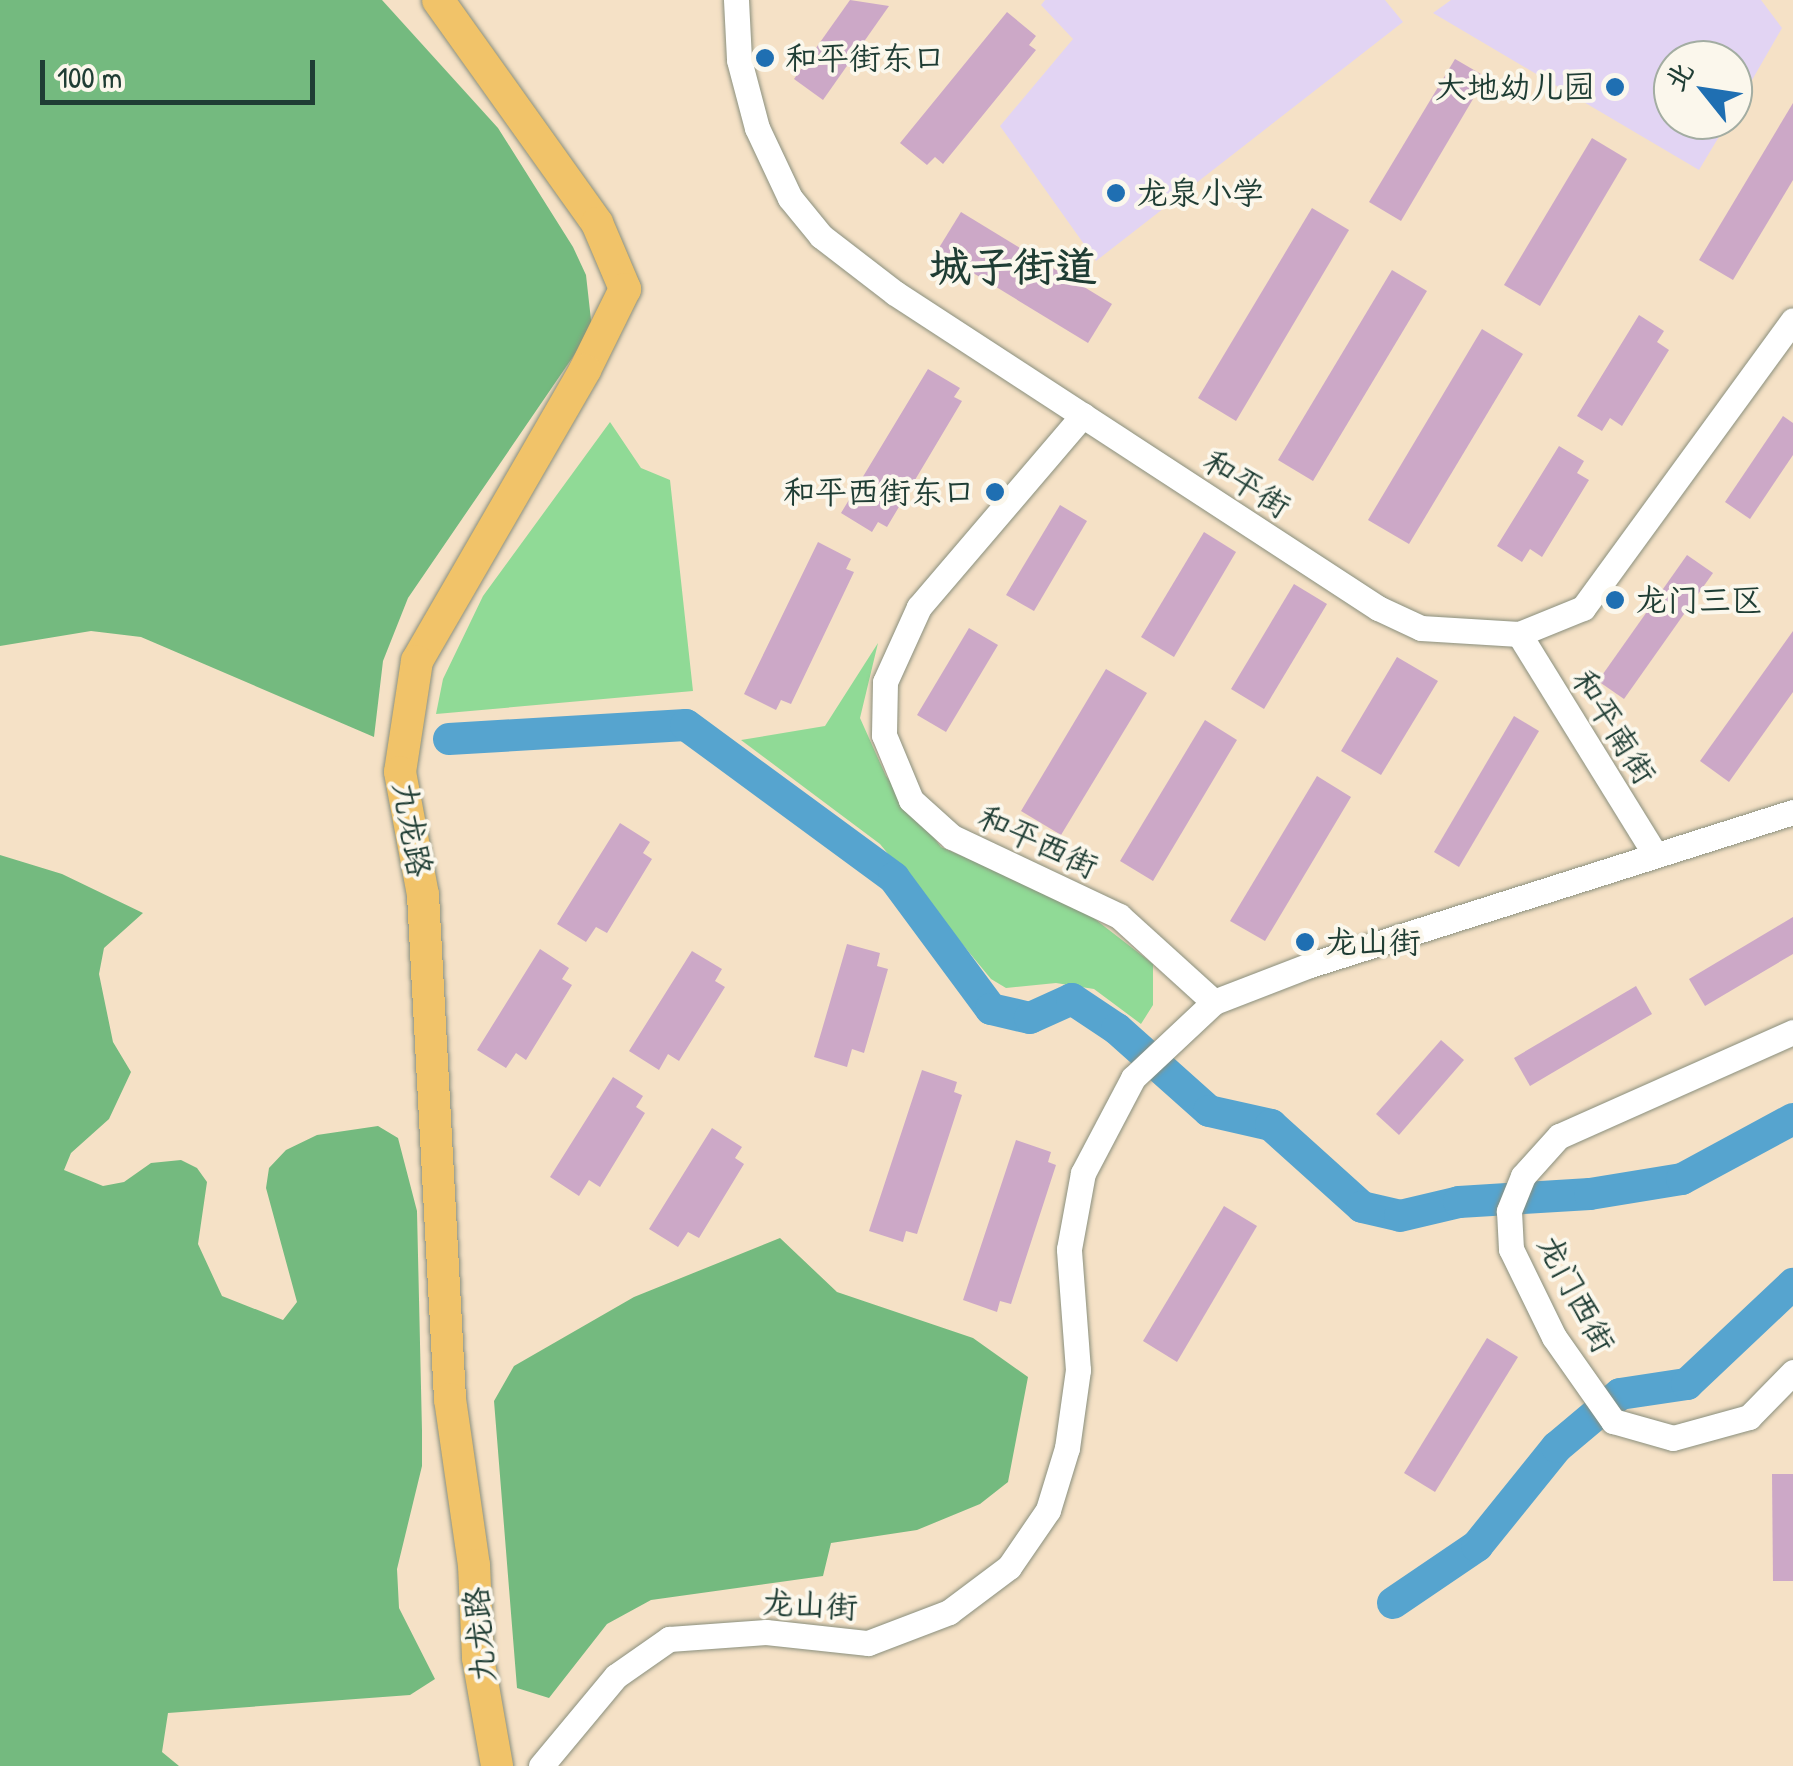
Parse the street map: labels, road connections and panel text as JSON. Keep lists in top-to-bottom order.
{
  "streets": {
    "main road": ["九龙路"],
    "street": [
      "和平街",
      "和平南街",
      "和平西街",
      "龙门西街",
      "龙山街"
    ]
  },
  "crossings": [
    ["和平街", "和平南街"],
    ["和平街", "和平西街"],
    ["和平南街", "龙山街"],
    ["和平西街", "龙山街"]
  ],
  "districts": ["城子街道"],
  "places": [
    "和平街东口",
    "大地幼儿园",
    "龙泉小学",
    "和平西街东口",
    "龙门三区",
    "龙山街"
  ],
  "scale_bar": "100 m",
  "north": "top left"
}
